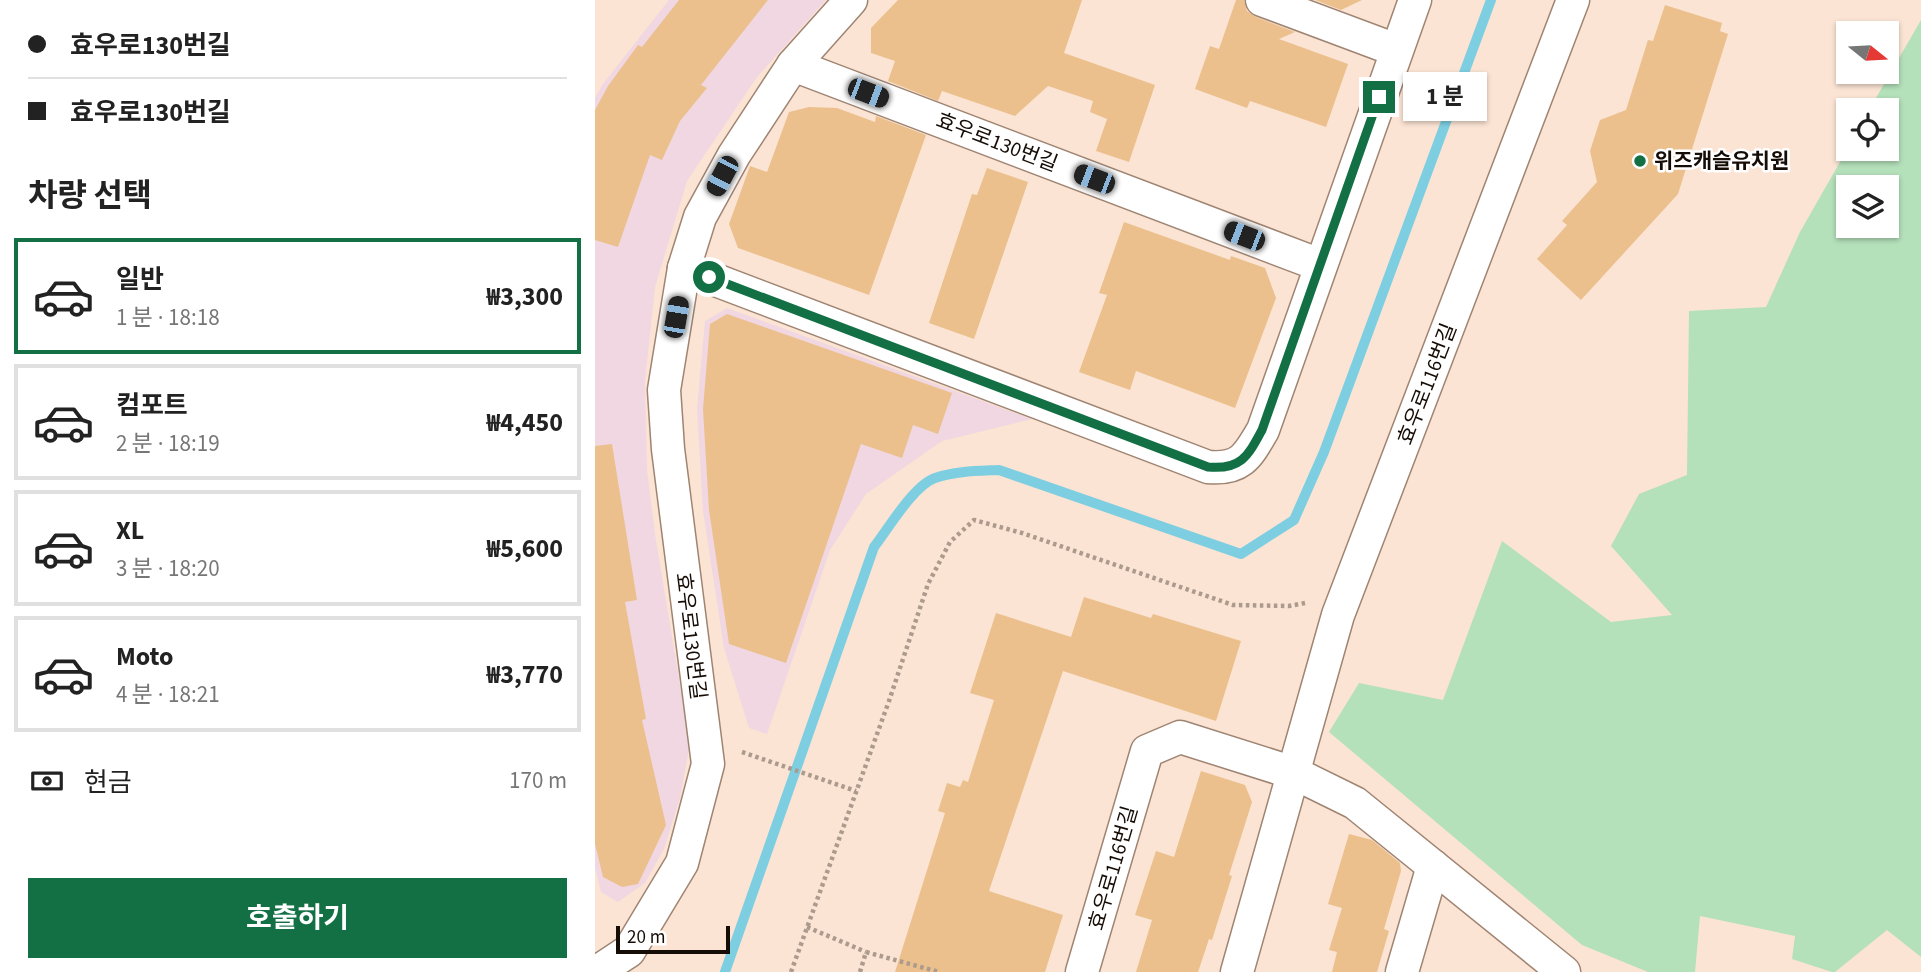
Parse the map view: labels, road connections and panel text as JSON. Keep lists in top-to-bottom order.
{
  "streets": {
    "street": ["효우로130번길", "효우로116번길"]
  },
  "places": ["위즈캐슬유치원"],
  "scale_bar": "20 m",
  "north": "right",
  "page": {
    "banner": ["효우로130번길", "효우로130번길"],
    "bubble": "1 분",
    "heading": "차량 선택",
    "list": [
      {
        "name": "일반",
        "note": "1 분 · 18:18",
        "value": "₩3,300"
      },
      {
        "name": "컴포트",
        "note": "2 분 · 18:19",
        "value": "₩4,450"
      },
      {
        "name": "XL",
        "note": "3 분 · 18:20",
        "value": "₩5,600"
      },
      {
        "name": "Moto",
        "note": "4 분 · 18:21",
        "value": "₩3,770"
      }
    ],
    "pay": ["현금", "170 m"],
    "buttons": "호출하기",
    "scale": "20 m"
  }
}
